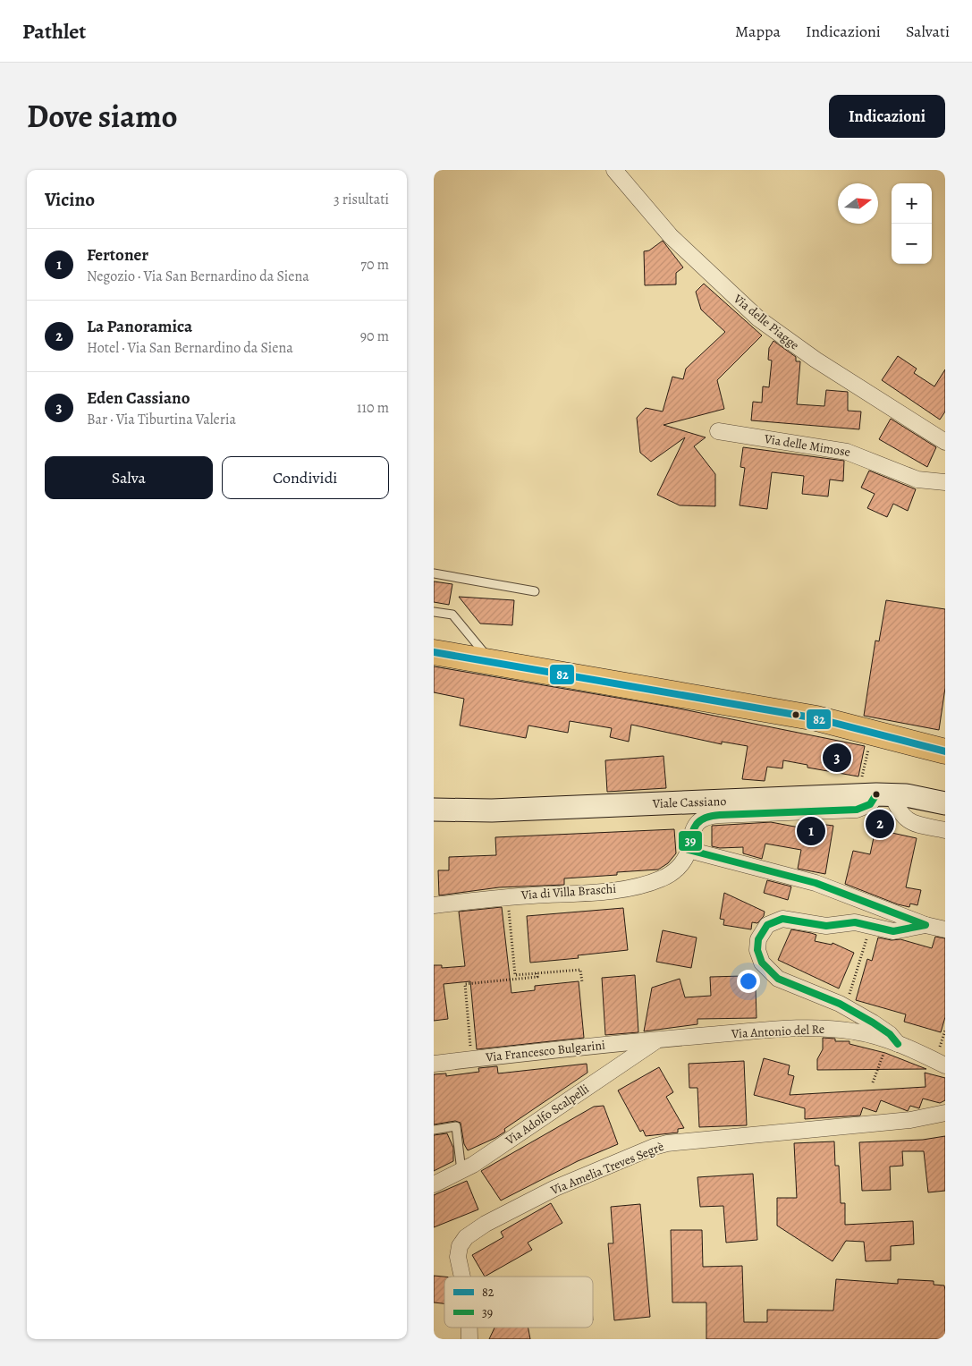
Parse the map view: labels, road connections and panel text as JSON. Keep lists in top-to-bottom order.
{
  "streets": {
    "street": [
      "Via delle Piagge",
      "Via delle Mimose",
      "Viale Cassiano",
      "Via di Villa Braschi",
      "Via Antonio del Re",
      "Via Francesco Bulgarini",
      "Via Adolfo Scalpelli",
      "Via Amelia Treves Segrè"
    ]
  },
  "crossings": [
    ["Viale Cassiano", "Via di Villa Braschi"],
    ["Via Antonio del Re", "Via Francesco Bulgarini"],
    ["Via Antonio del Re", "Via Adolfo Scalpelli"],
    ["Via Francesco Bulgarini", "Via Adolfo Scalpelli"]
  ],
  "lines": ["transit line 82", "transit line 39"],
  "legend": ["82", "39"],
  "north": "right",
  "page": {
    "header": "Pathlet",
    "nav": ["Mappa", "Indicazioni", "Salvati"],
    "title": "Dove siamo",
    "buttons": [
      "Indicazioni",
      ["Salva", "Condividi"]
    ],
    "heading": ["Vicino", "3 risultati"],
    "map_buttons": ["+", "−"],
    "list": [
      {
        "mark": "1",
        "name": "Fertoner",
        "note": "Negozio · Via San Bernardino da Siena",
        "value": "70 m"
      },
      {
        "mark": "2",
        "name": "La Panoramica",
        "note": "Hotel · Via San Bernardino da Siena",
        "value": "90 m"
      },
      {
        "mark": "3",
        "name": "Eden Cassiano",
        "note": "Bar · Via Tiburtina Valeria",
        "value": "110 m"
      }
    ],
    "pins": ["3", "2", "1"]
  }
}
